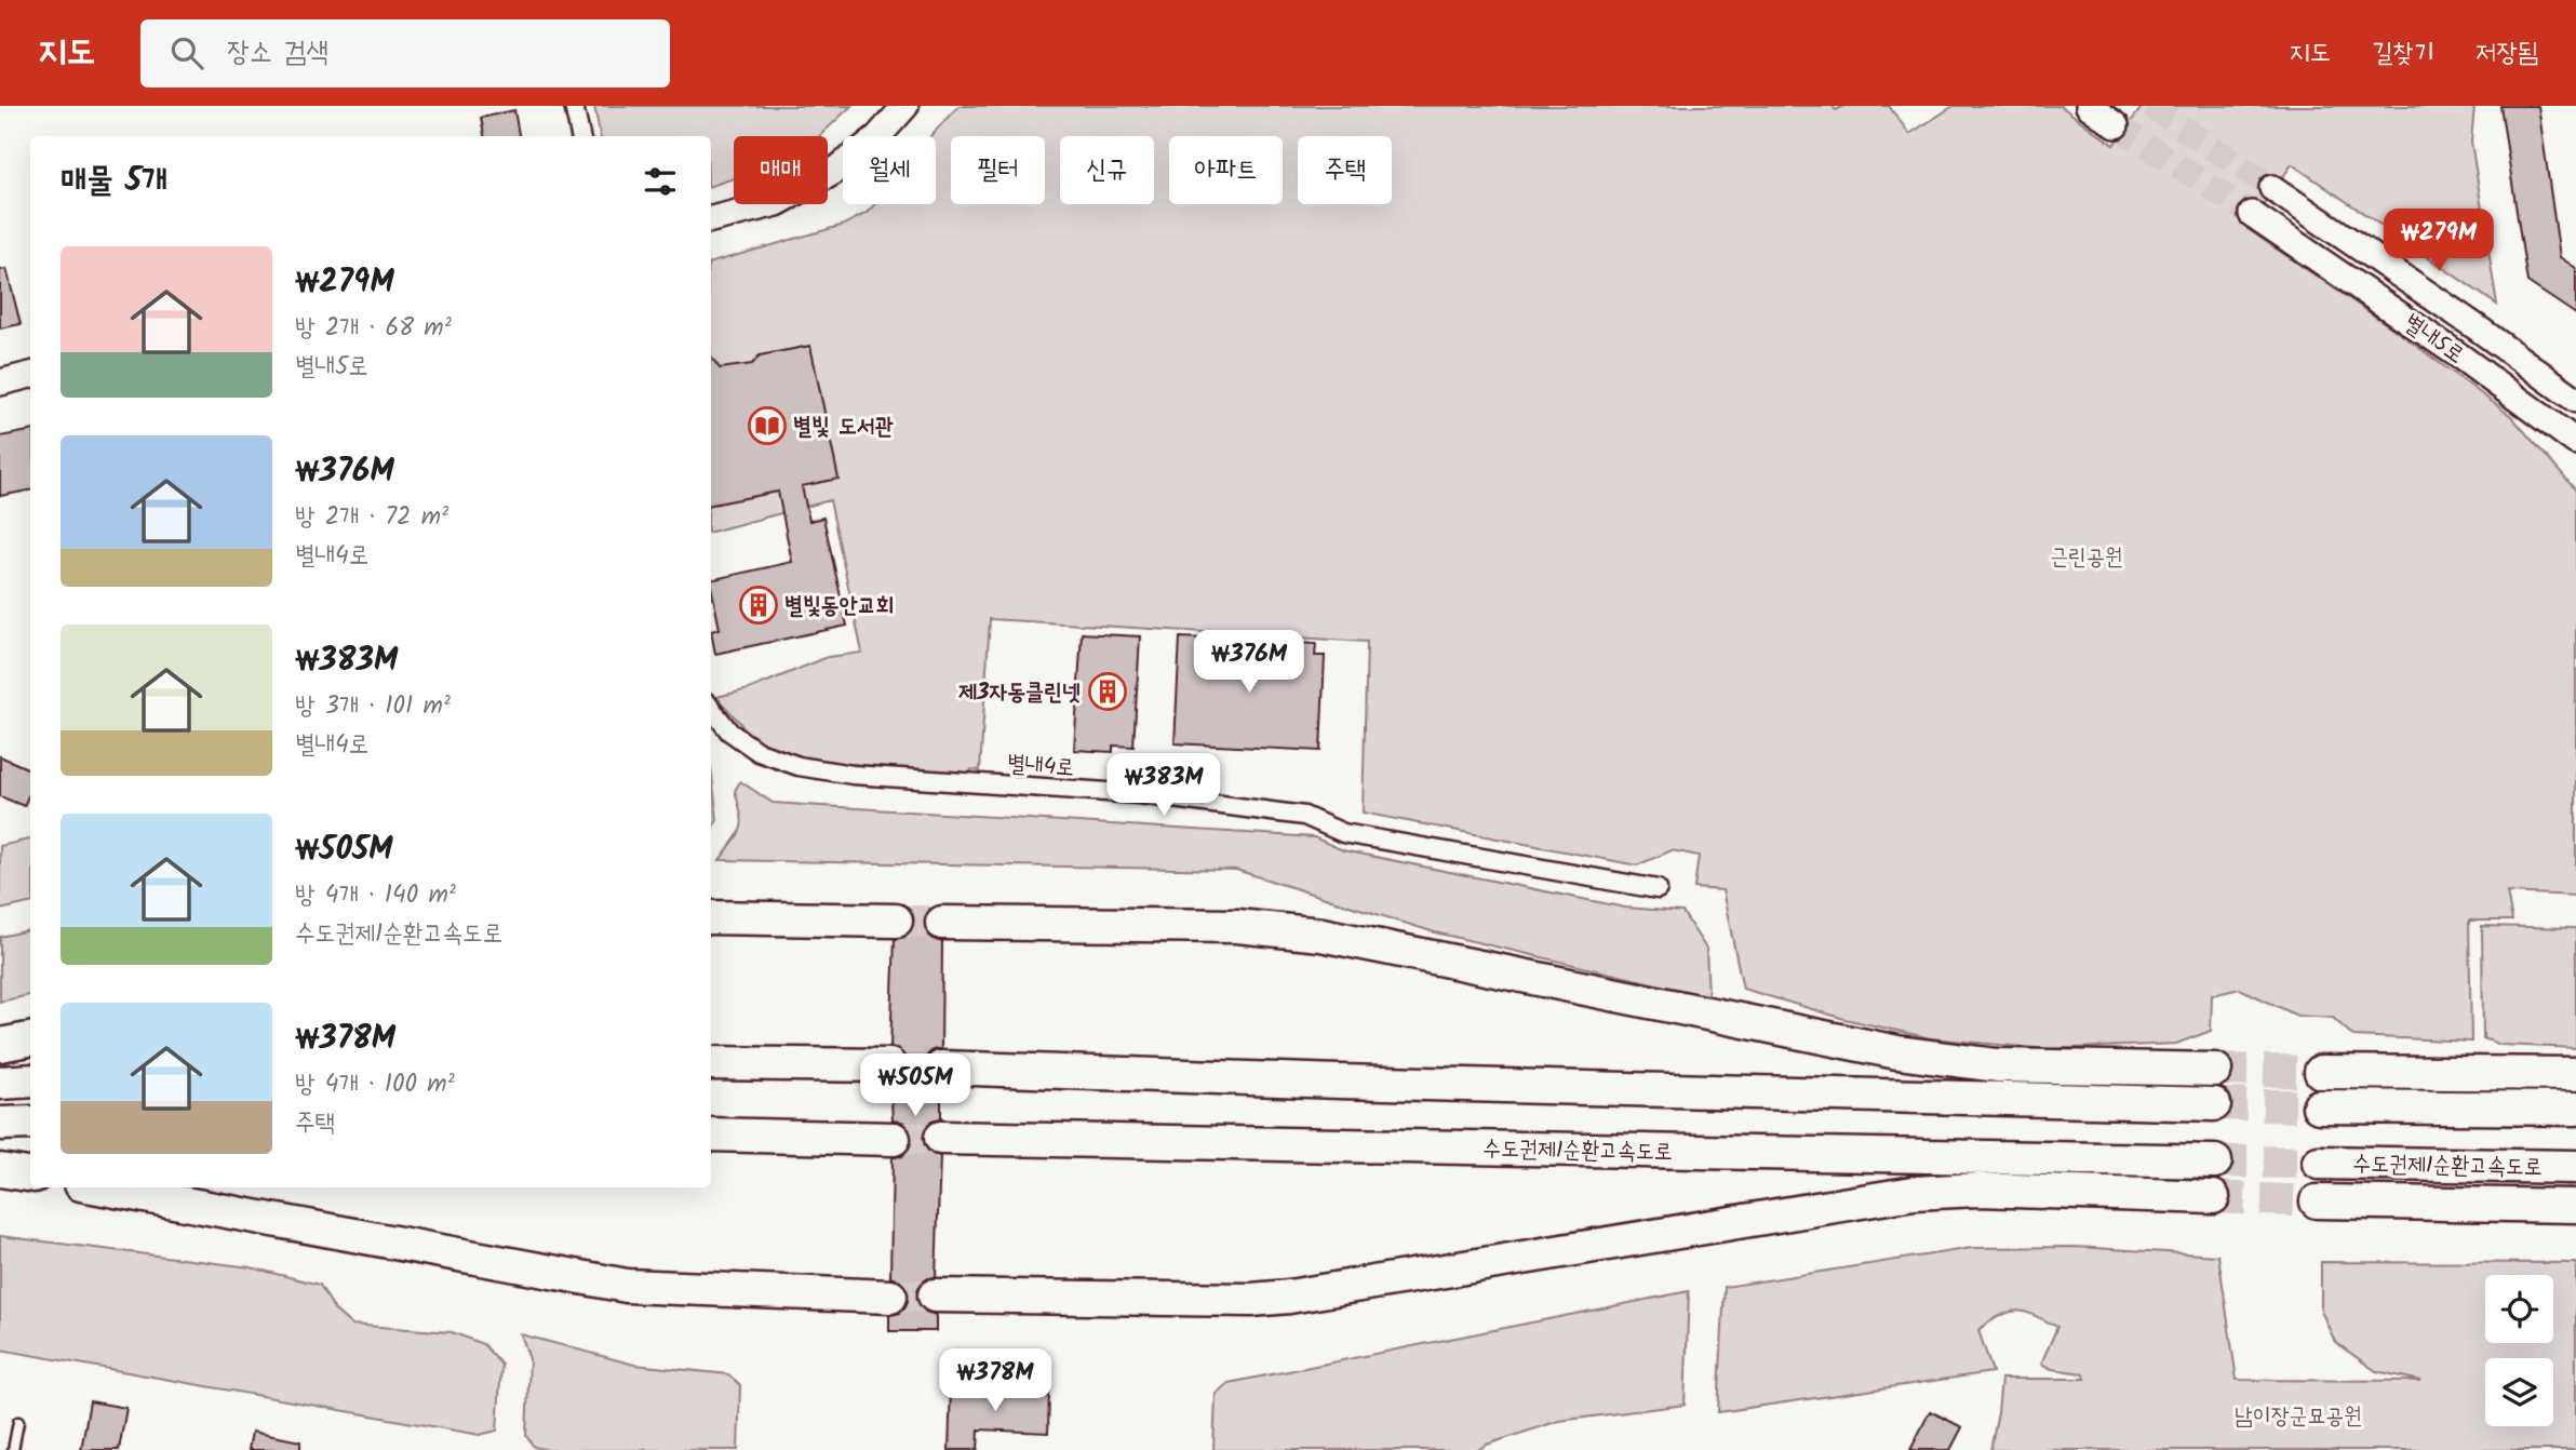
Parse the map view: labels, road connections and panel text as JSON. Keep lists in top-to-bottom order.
{
  "streets": {
    "highway": ["수도권제1순환고속도로"],
    "street": ["별내5로", "별내4로"]
  },
  "parks": ["근린공원", "남이장군묘공원"],
  "places": {
    "library": ["별빛 도서관"],
    "building": ["별빛동안교회", "제3자동클린넷"]
  },
  "page": {
    "header": "지도",
    "search": "장소 검색",
    "nav": ["지도", "길찾기", "저장됨"],
    "chip": [
      "매매",
      "월세",
      "필터",
      "신규",
      "아파트",
      "주택"
    ],
    "heading": "매물 5개",
    "price": [
      "₩279M",
      "₩376M",
      "₩383M",
      "₩505M",
      "₩378M"
    ],
    "list": [
      {
        "name": "₩279M",
        "note": "방 2개 · 68 m² · 별내5로"
      },
      {
        "name": "₩376M",
        "note": "방 2개 · 72 m² · 별내4로"
      },
      {
        "name": "₩383M",
        "note": "방 3개 · 101 m² · 별내4로"
      },
      {
        "name": "₩505M",
        "note": "방 4개 · 140 m² · 수도권제1순환고속도로"
      },
      {
        "name": "₩378M",
        "note": "방 4개 · 100 m² · 주택"
      }
    ]
  }
}
